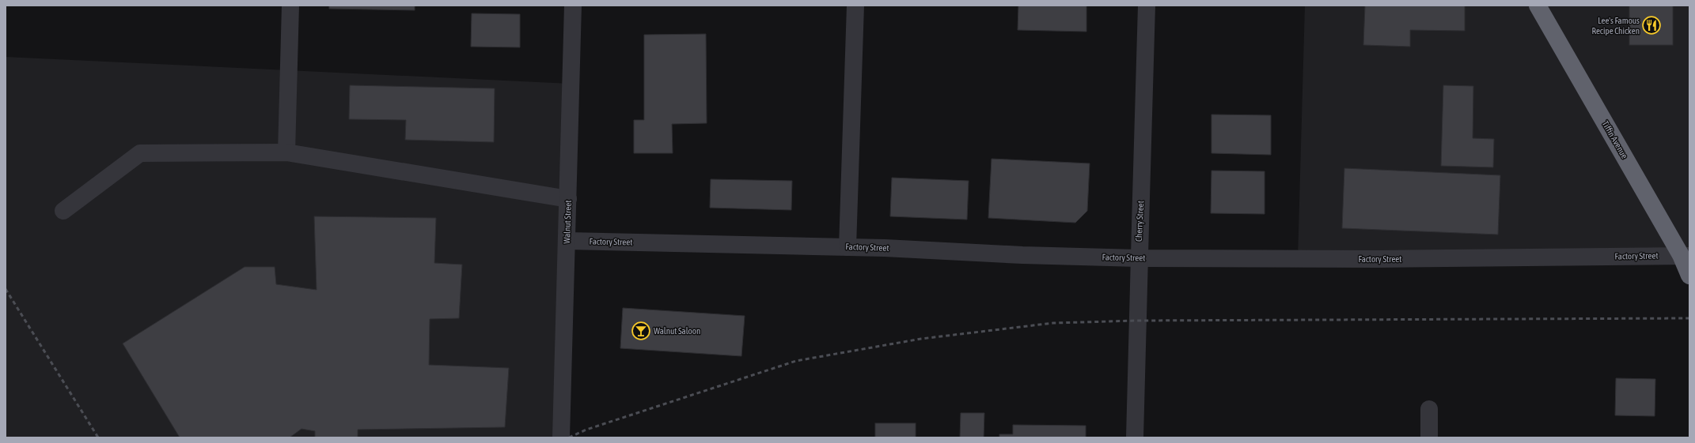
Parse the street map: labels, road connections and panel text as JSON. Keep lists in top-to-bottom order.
{
  "streets": {
    "highway": ["Tiffin Avenue"],
    "street": ["Cherry Street", "Walnut Street", "Factory Street"]
  },
  "crossings": [
    ["Tiffin Avenue", "Factory Street"],
    ["Cherry Street", "Factory Street"],
    ["Walnut Street", "Factory Street"]
  ],
  "places": {
    "restaurant": ["Lee's Famous Recipe Chicken"],
    "bar": ["Walnut Saloon"]
  }
}
